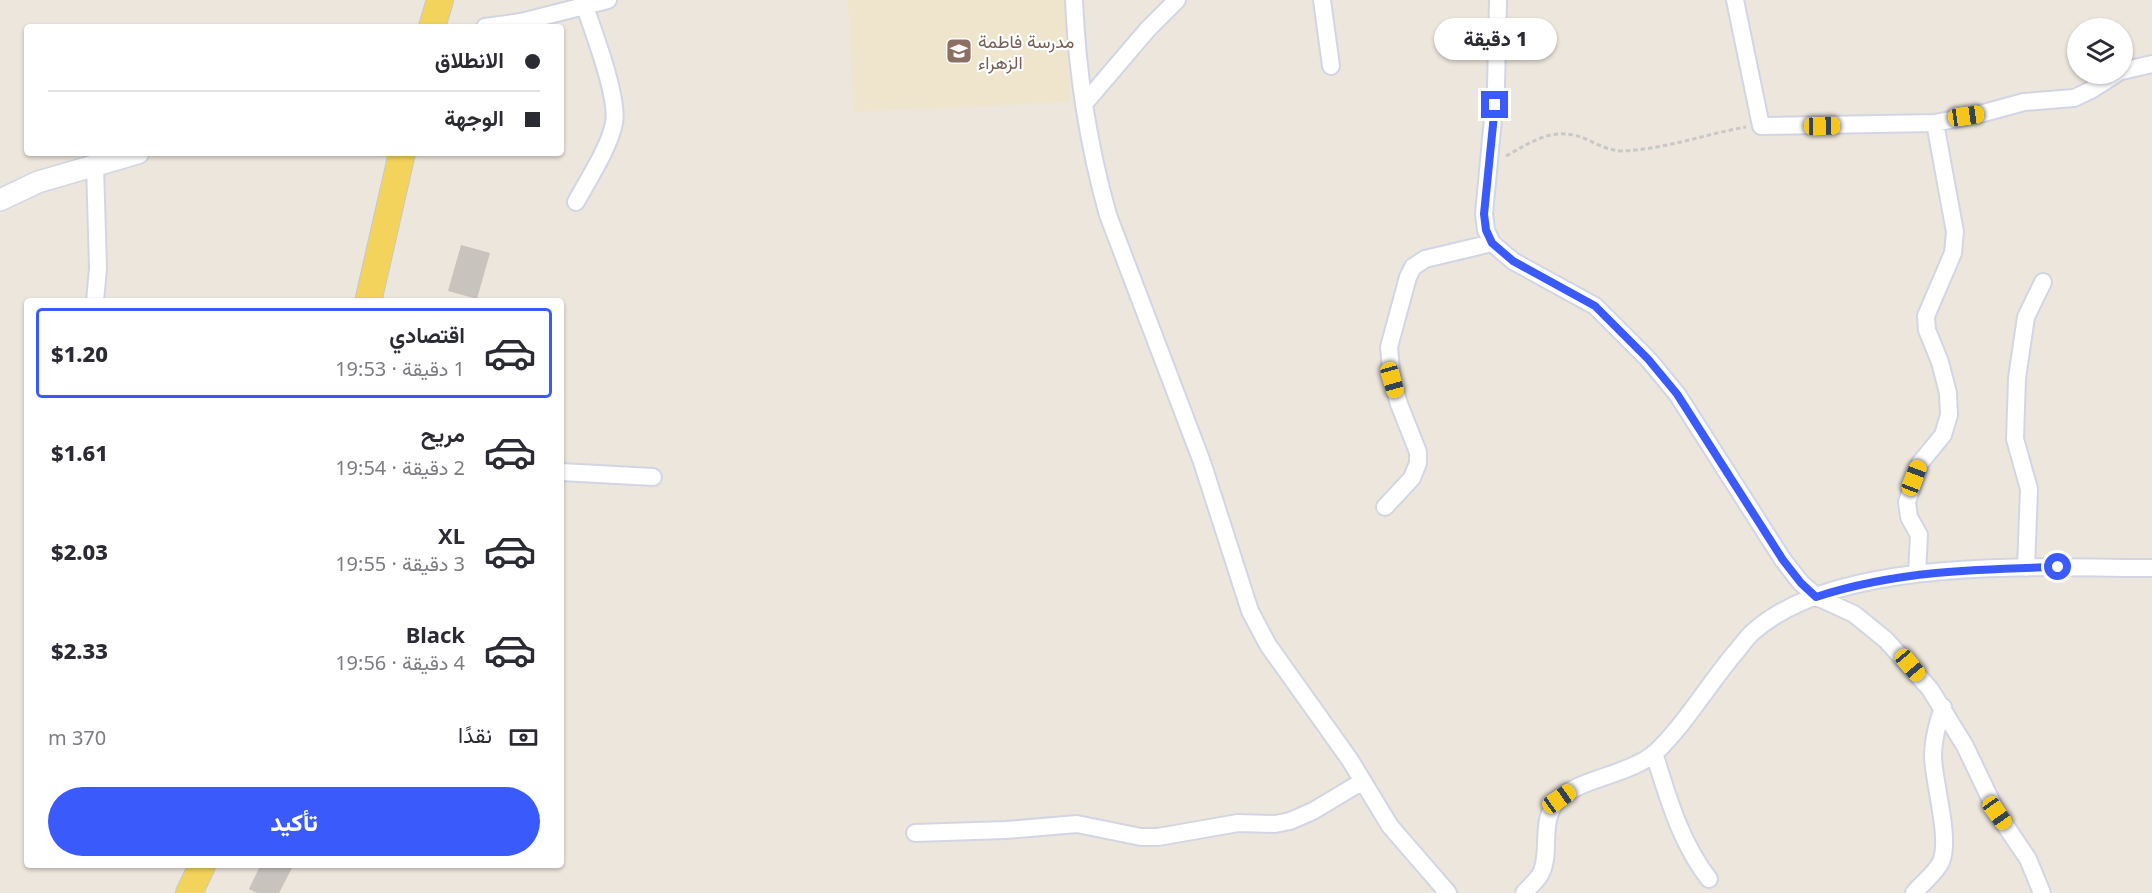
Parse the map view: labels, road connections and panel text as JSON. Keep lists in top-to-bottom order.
{
  "places": {
    "school or university": ["مدرسة فاطمة الزهراء"]
  },
  "page": {
    "bubble": "1 دقيقة",
    "banner": ["الانطلاق", "الوجهة"],
    "list": [
      {
        "name": "اقتصادي",
        "note": "1 دقيقة · 19:53",
        "value": "$1.20"
      },
      {
        "name": "مريح",
        "note": "2 دقيقة · 19:54",
        "value": "$1.61"
      },
      {
        "name": "XL",
        "note": "3 دقيقة · 19:55",
        "value": "$2.03"
      },
      {
        "name": "Black",
        "note": "4 دقيقة · 19:56",
        "value": "$2.33"
      }
    ],
    "pay": ["نقدًا", "370 m"],
    "buttons": "تأكيد"
  }
}
